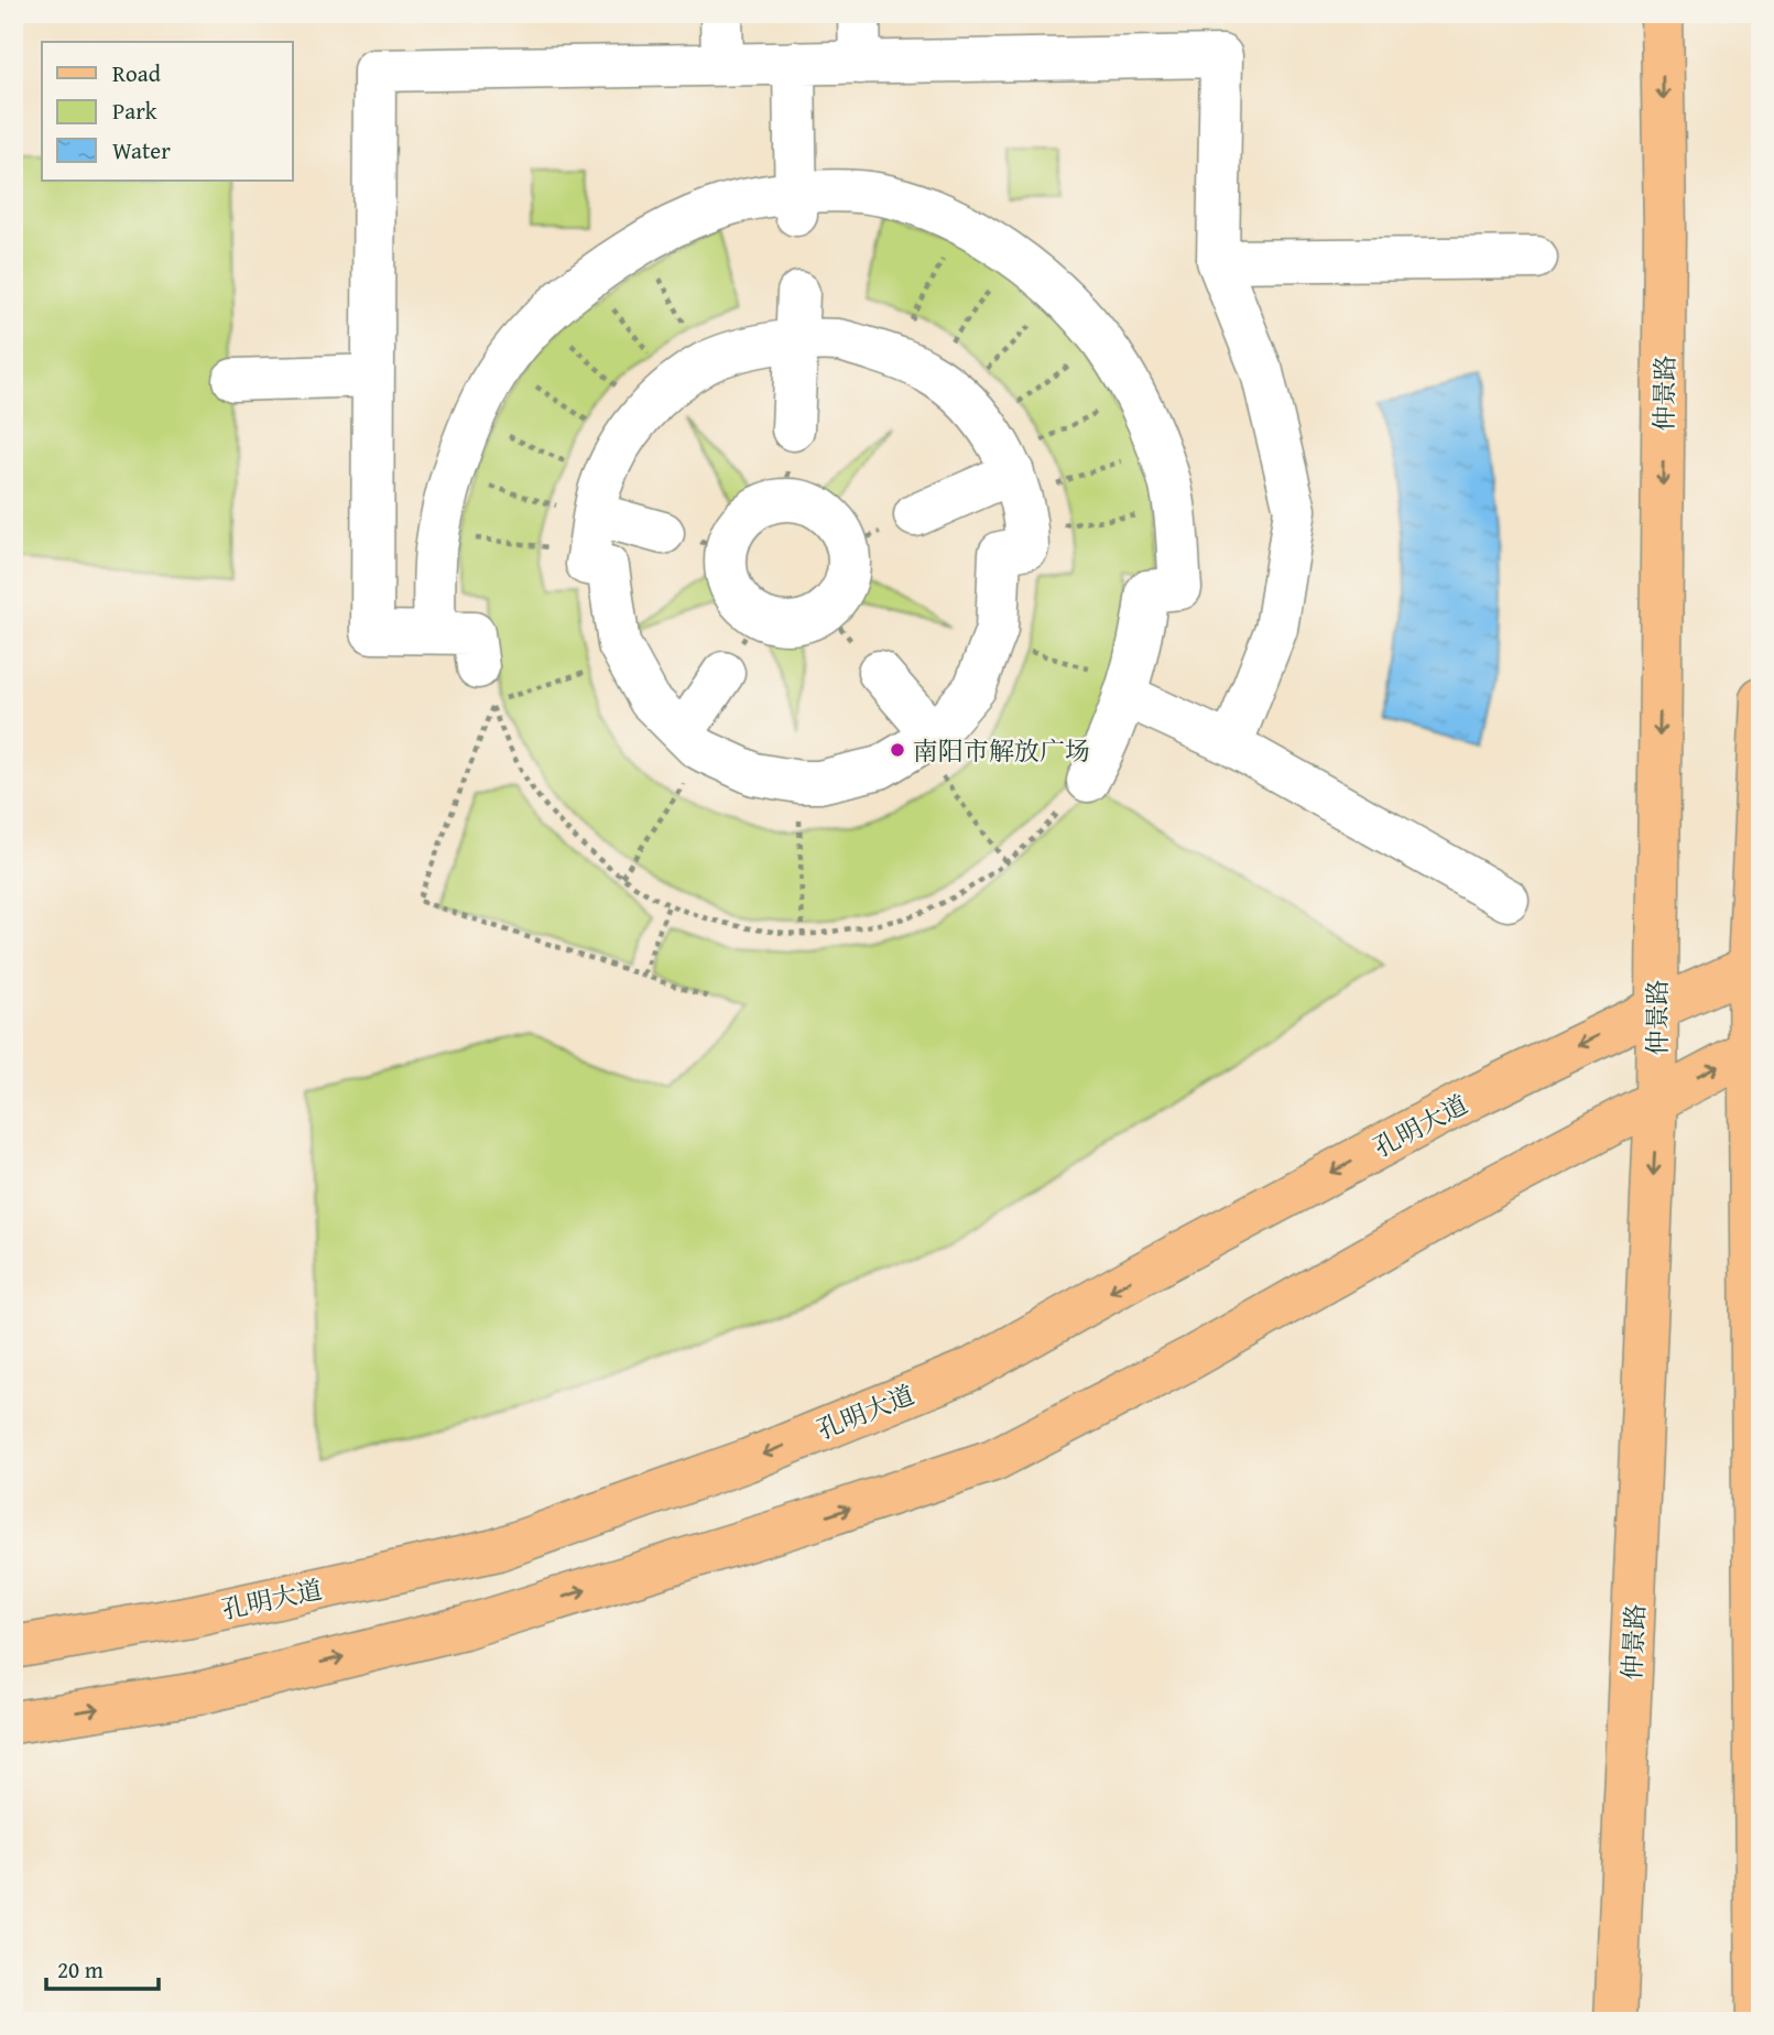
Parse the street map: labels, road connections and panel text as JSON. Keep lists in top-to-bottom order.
{
  "streets": {
    "main road": ["仲景路", "孔明大道"]
  },
  "crossings": [
    ["仲景路", "孔明大道"]
  ],
  "places": ["南阳市解放广场"],
  "legend": ["Road", "Park", "Water"],
  "scale_bar": "20 m"
}
